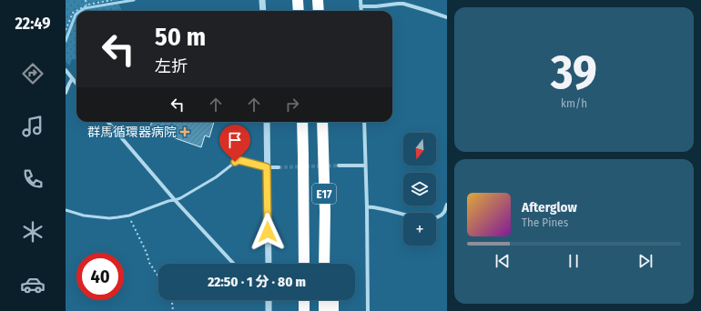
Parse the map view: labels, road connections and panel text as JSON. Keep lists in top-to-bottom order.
{
  "streets": {
    "highway": ["E17"]
  },
  "places": {
    "health": ["群馬循環器病院"]
  },
  "north": "bottom",
  "page": {
    "tabs": "22:49",
    "tile": ["39", "km/h"],
    "turn": ["50 m", "左折"],
    "map_buttons": "+",
    "song": ["Afterglow", "The Pines"],
    "limit": "40",
    "trip": "22:50 · 1 分 · 80 m"
  }
}
